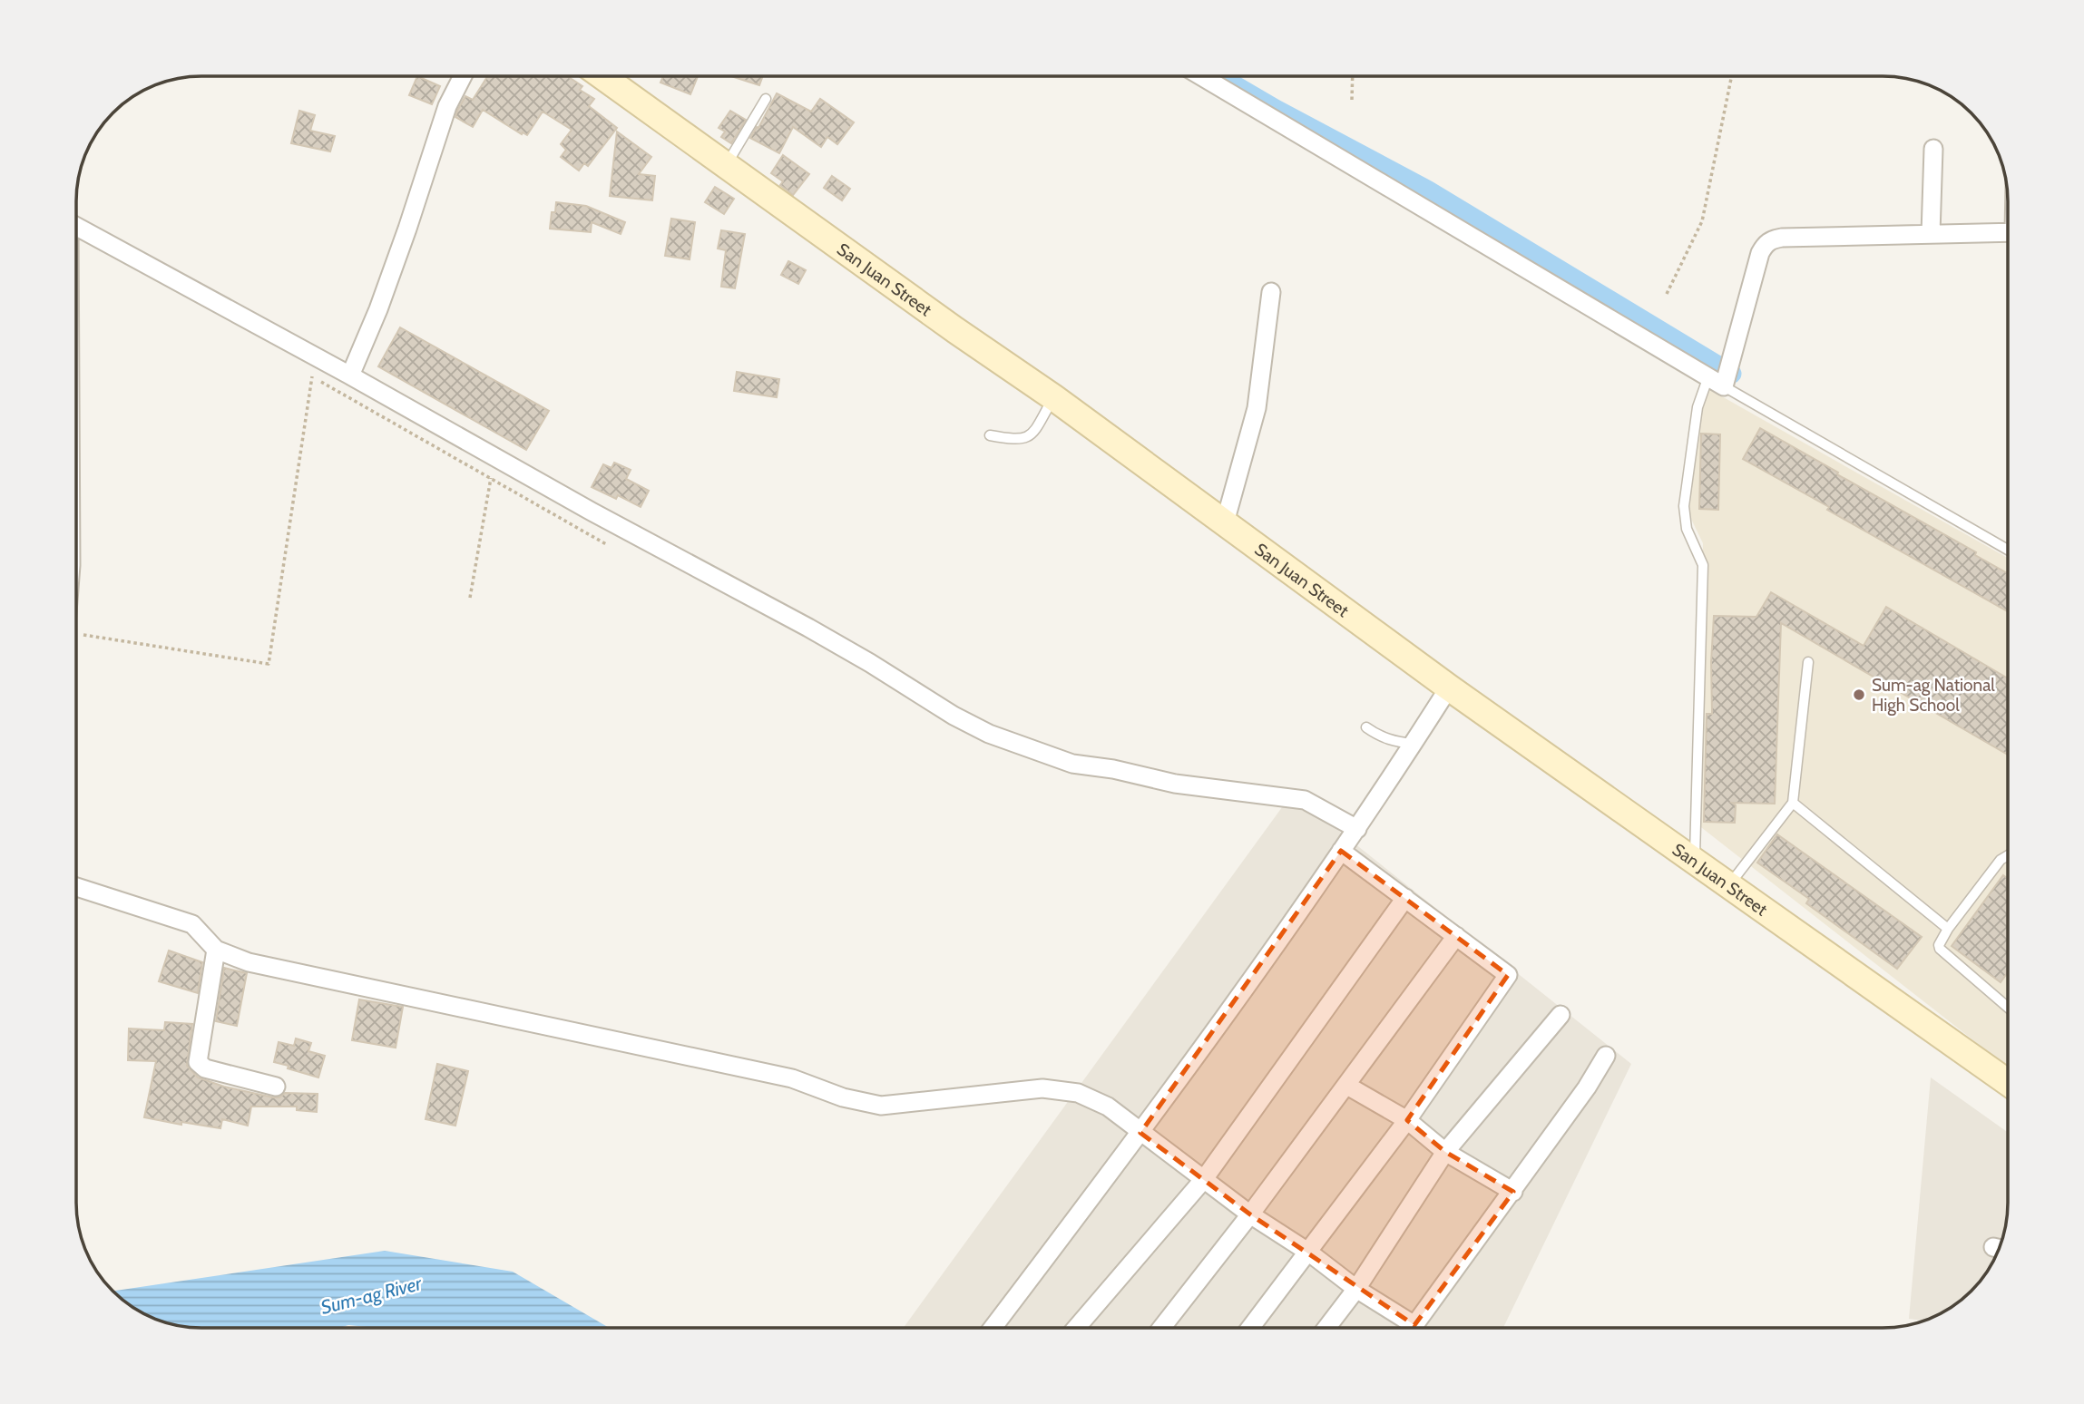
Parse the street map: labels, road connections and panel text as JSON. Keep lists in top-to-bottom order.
{
  "streets": {
    "main road": ["San Juan Street"]
  },
  "water": ["Sum-ag River"],
  "places": ["Sum-ag National High School"]
}
